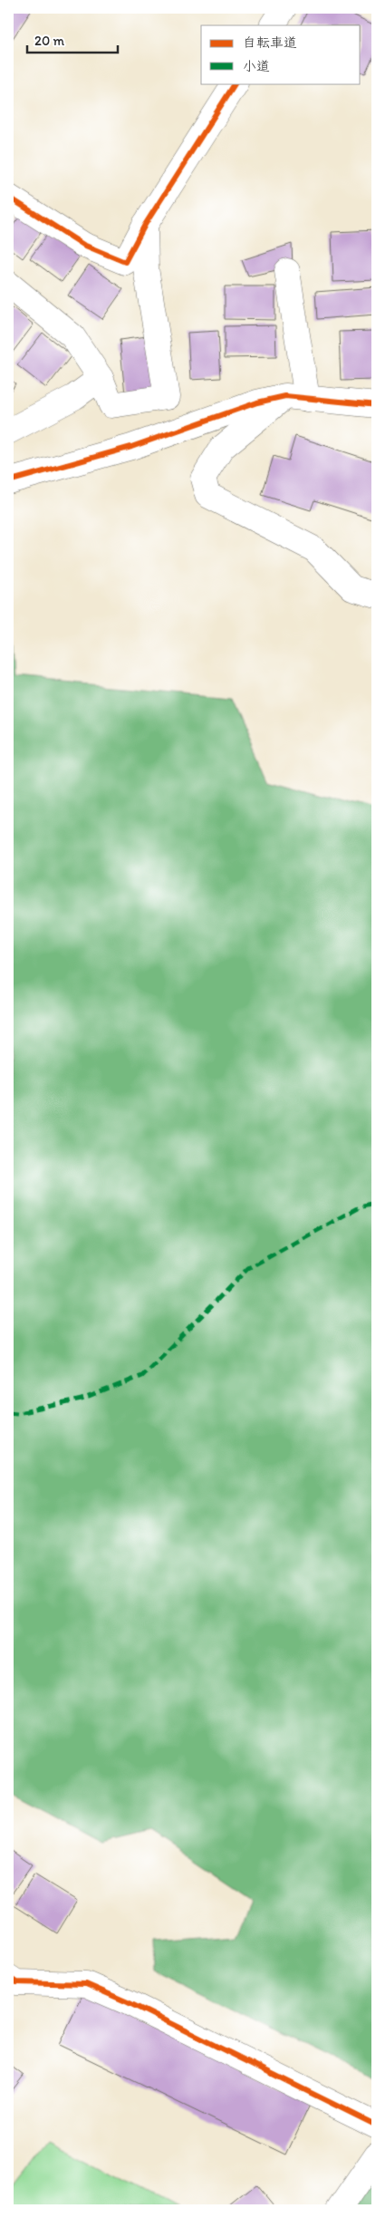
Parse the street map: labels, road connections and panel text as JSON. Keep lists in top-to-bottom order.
{
  "legend": ["自転車道", "小道"],
  "scale_bar": "20 m"
}
